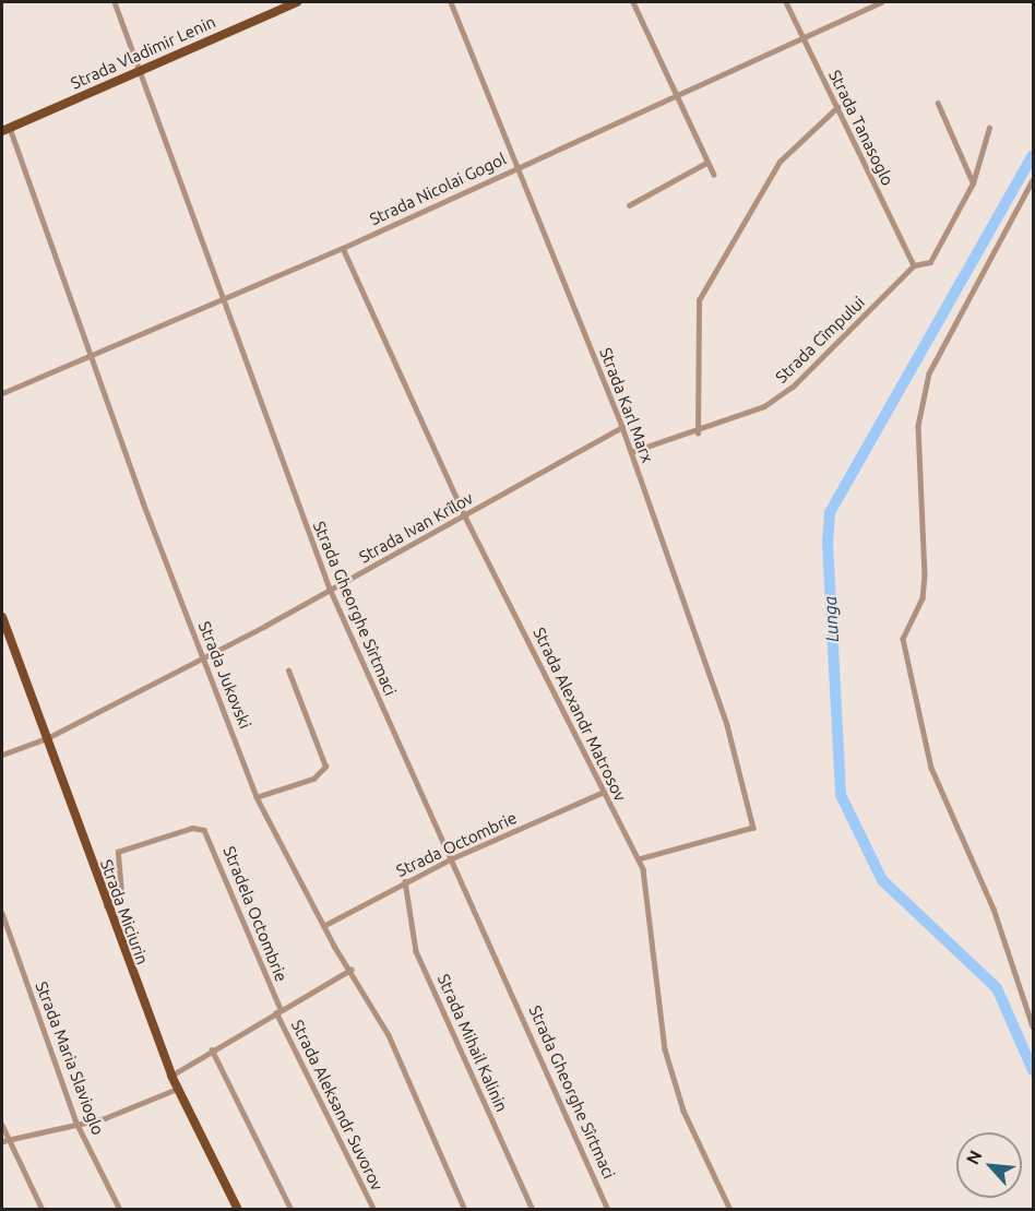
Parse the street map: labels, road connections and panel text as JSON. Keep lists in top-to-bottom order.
{
  "streets": {
    "main road": ["Strada Vladimir Lenin", "Strada Miciurin"],
    "street": [
      "Strada Tanasoglo",
      "Strada Nicolai Gogol",
      "Strada Cîmpului",
      "Strada Karl Marx",
      "Strada Ivan Krîlov",
      "Strada Gheorghe Sîrtmaci",
      "Strada Jukovski",
      "Strada Alexandr Matrosov",
      "Strada Octombrie",
      "Stradela Octombrie",
      "Strada Mihail Kalinin",
      "Strada Maria Slavioglo",
      "Strada Aleksandr Suvorov"
    ]
  },
  "crossings": [
    ["Strada Vladimir Lenin", "Strada Gheorghe Sîrtmaci"],
    ["Strada Vladimir Lenin", "Strada Jukovski"],
    ["Strada Tanasoglo", "Strada Nicolai Gogol"],
    ["Strada Tanasoglo", "Strada Cîmpului"],
    ["Strada Nicolai Gogol", "Strada Karl Marx"],
    ["Strada Nicolai Gogol", "Strada Gheorghe Sîrtmaci"],
    ["Strada Nicolai Gogol", "Strada Jukovski"],
    ["Strada Nicolai Gogol", "Strada Alexandr Matrosov"],
    ["Strada Cîmpului", "Strada Karl Marx"],
    ["Strada Karl Marx", "Strada Ivan Krîlov"],
    ["Strada Karl Marx", "Strada Alexandr Matrosov"],
    ["Strada Ivan Krîlov", "Strada Gheorghe Sîrtmaci"],
    ["Strada Ivan Krîlov", "Strada Jukovski"],
    ["Strada Ivan Krîlov", "Strada Alexandr Matrosov"],
    ["Strada Ivan Krîlov", "Strada Miciurin"],
    ["Strada Gheorghe Sîrtmaci", "Strada Octombrie"],
    ["Strada Jukovski", "Strada Octombrie"],
    ["Strada Alexandr Matrosov", "Strada Octombrie"],
    ["Strada Octombrie", "Strada Mihail Kalinin"],
    ["Strada Miciurin", "Stradela Octombrie"],
    ["Stradela Octombrie", "Strada Aleksandr Suvorov"]
  ],
  "water": ["Lunga"],
  "north": "top left"
}
